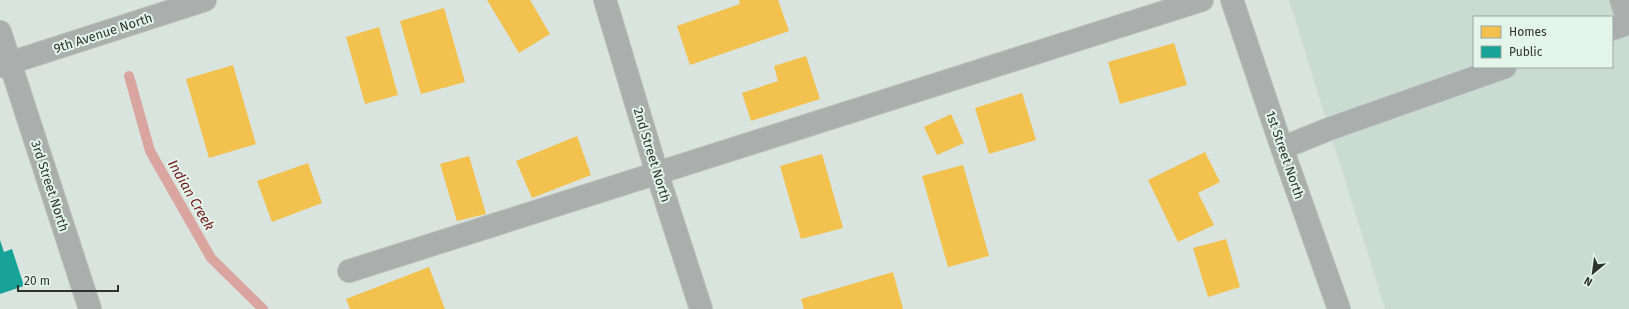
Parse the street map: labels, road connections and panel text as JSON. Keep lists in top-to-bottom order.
{
  "streets": {
    "street": [
      "9th Avenue North",
      "2nd Street North",
      "1st Street North",
      "3rd Street North"
    ]
  },
  "crossings": [
    ["9th Avenue North", "3rd Street North"]
  ],
  "water": ["Indian Creek"],
  "legend": ["Homes", "Public"],
  "scale_bar": "20 m",
  "north": "bottom left"
}
